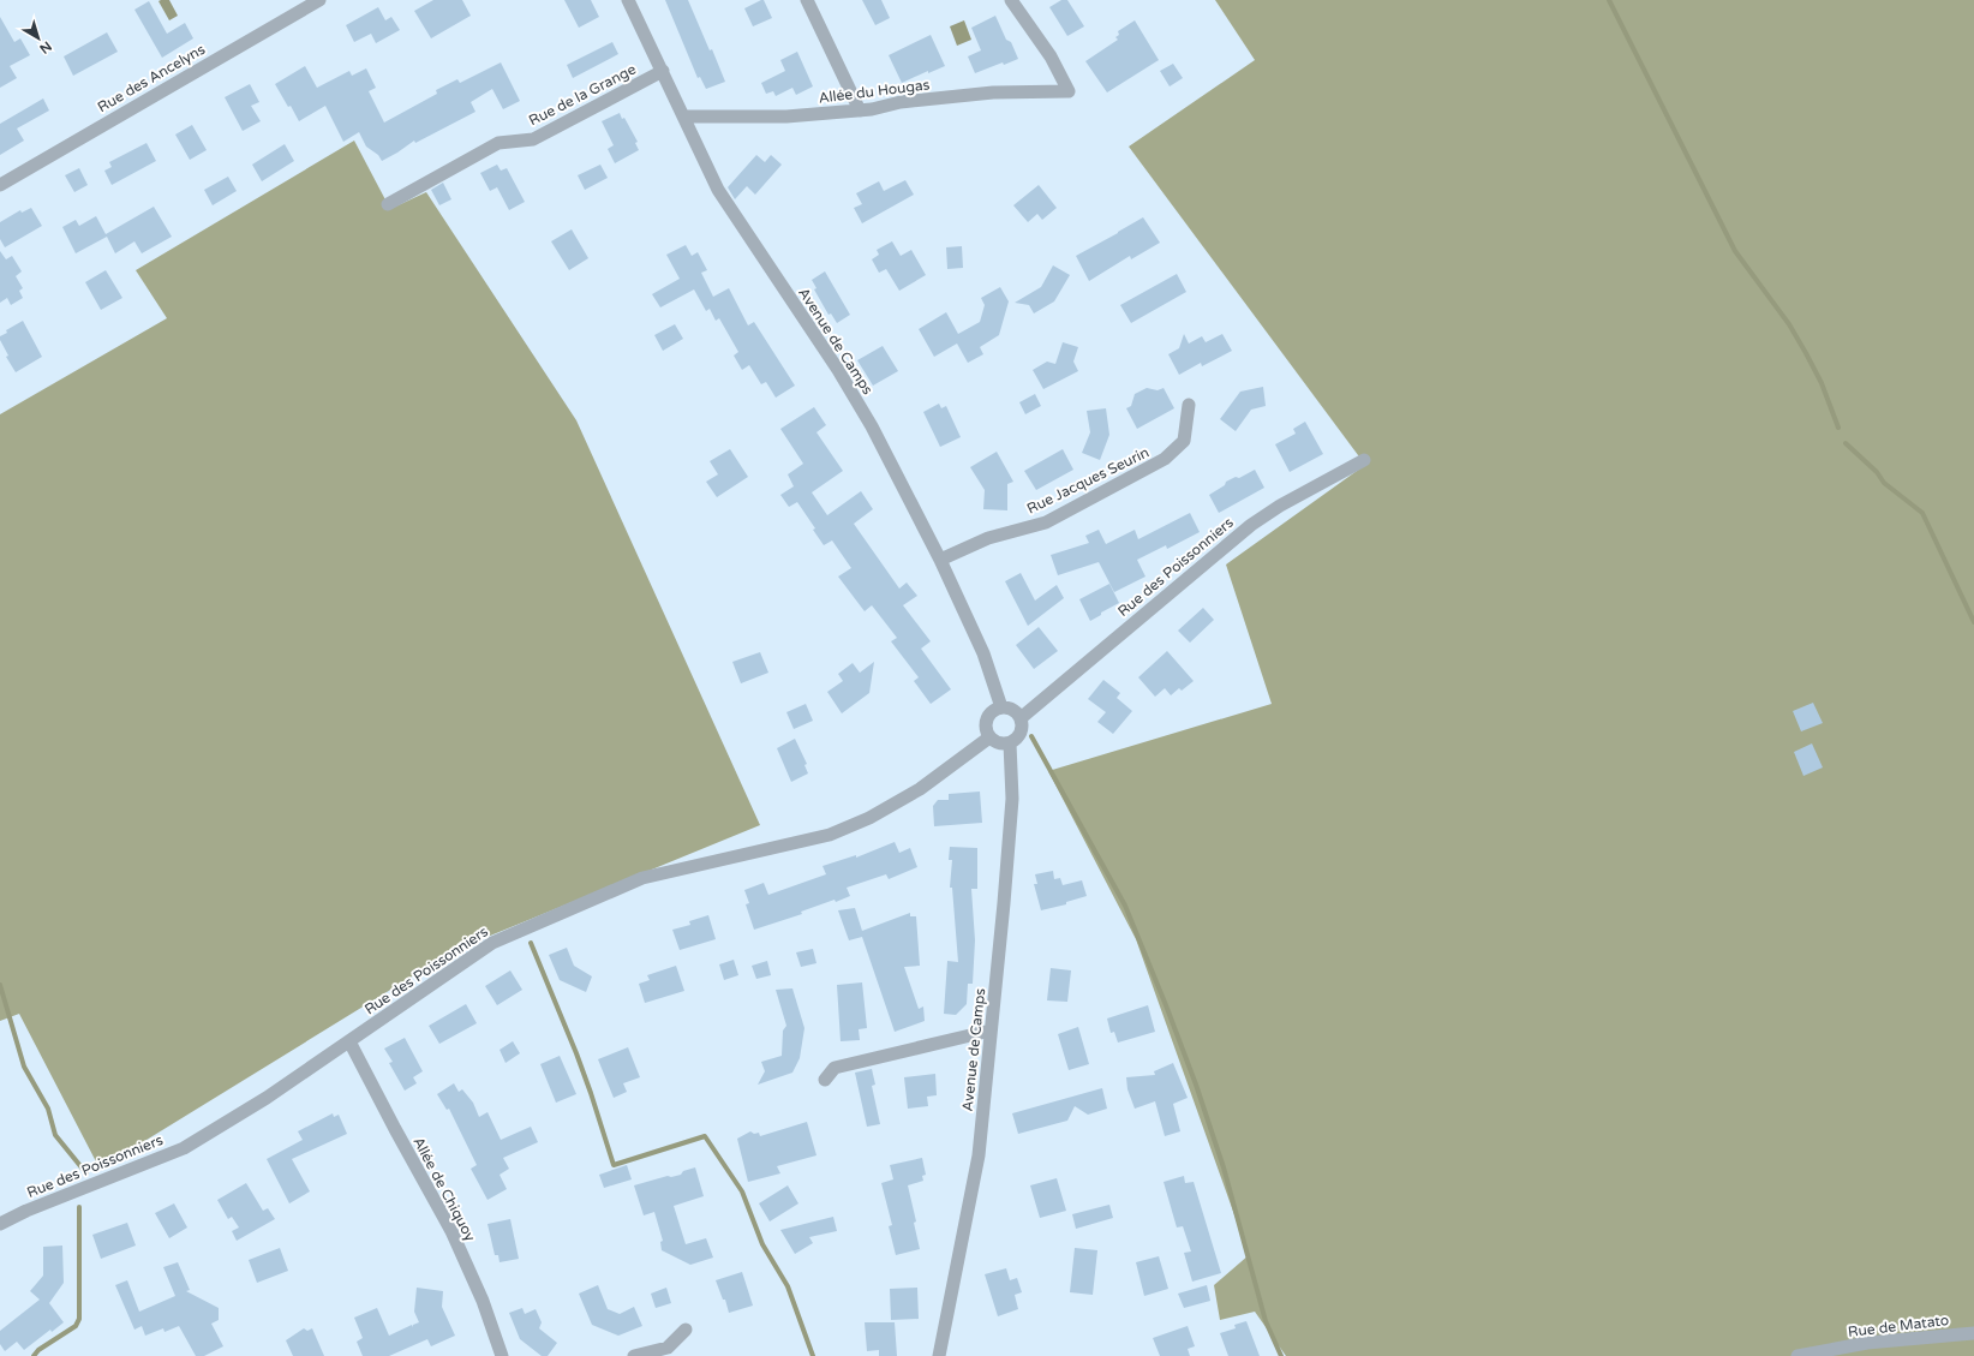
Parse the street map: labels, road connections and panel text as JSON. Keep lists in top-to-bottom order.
{
  "streets": {
    "street": [
      "Rue des Ancelyns",
      "Allée du Hougas",
      "Rue de la Grange",
      "Avenue de Camps",
      "Rue Jacques Seurin",
      "Rue des Poissonniers",
      "Allée de Chiquoy",
      "Rue de Matato"
    ]
  },
  "crossings": [
    ["Allée du Hougas", "Avenue de Camps"],
    ["Rue de la Grange", "Avenue de Camps"],
    ["Avenue de Camps", "Rue Jacques Seurin"],
    ["Avenue de Camps", "Rue des Poissonniers"],
    ["Rue des Poissonniers", "Allée de Chiquoy"]
  ],
  "north": "bottom right"
}
